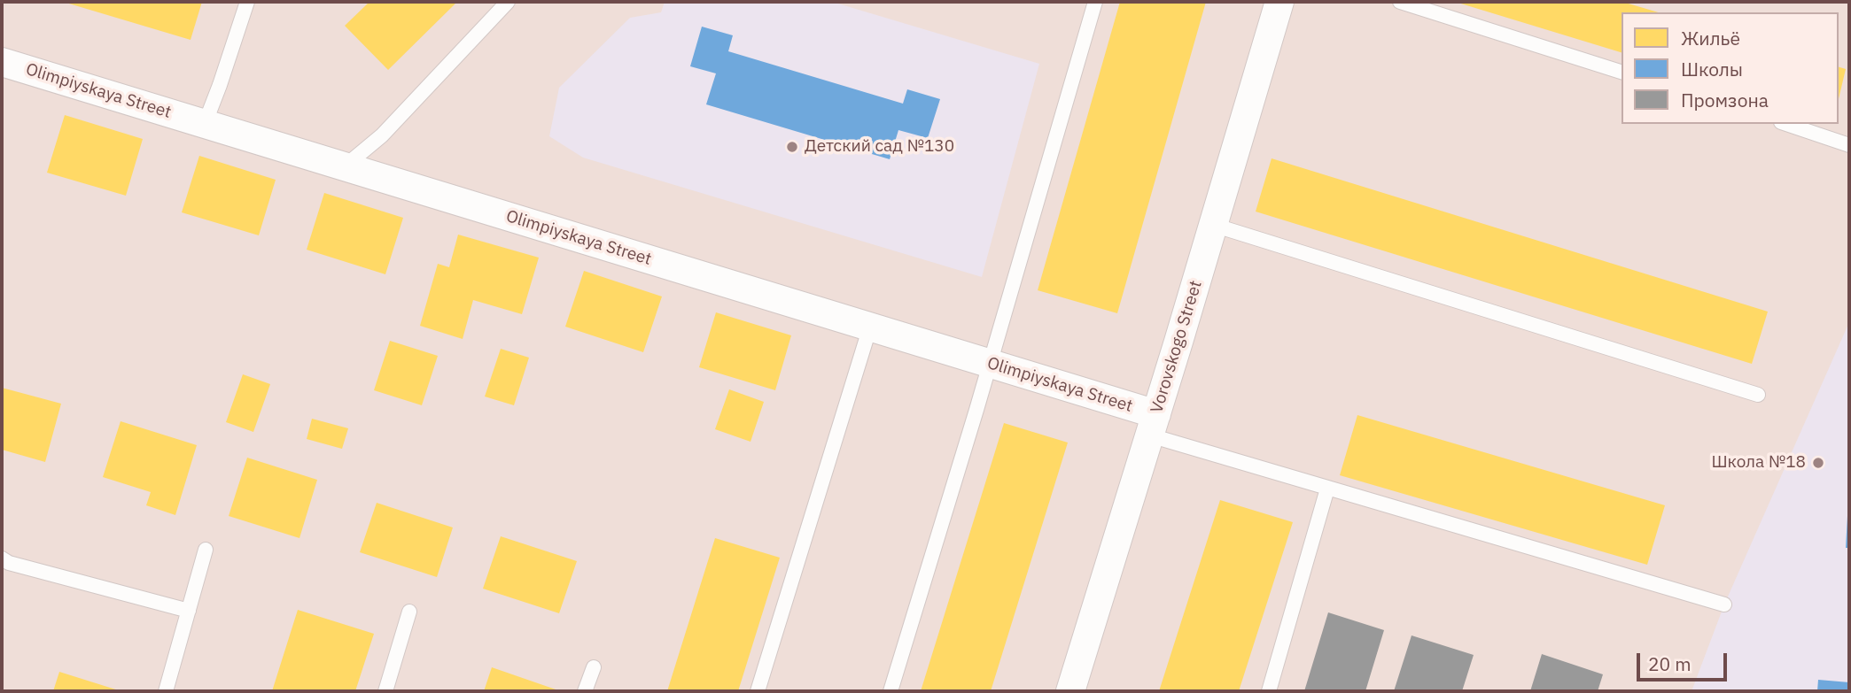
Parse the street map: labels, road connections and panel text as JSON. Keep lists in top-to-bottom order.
{
  "streets": {
    "street": ["Olimpiyskaya Street", "Vorovskogo Street"]
  },
  "crossings": [
    ["Olimpiyskaya Street", "Vorovskogo Street"]
  ],
  "places": ["Детский сад №130", "Школа №18"],
  "legend": ["Жильё", "Школы", "Промзона"],
  "scale_bar": "20 m"
}
